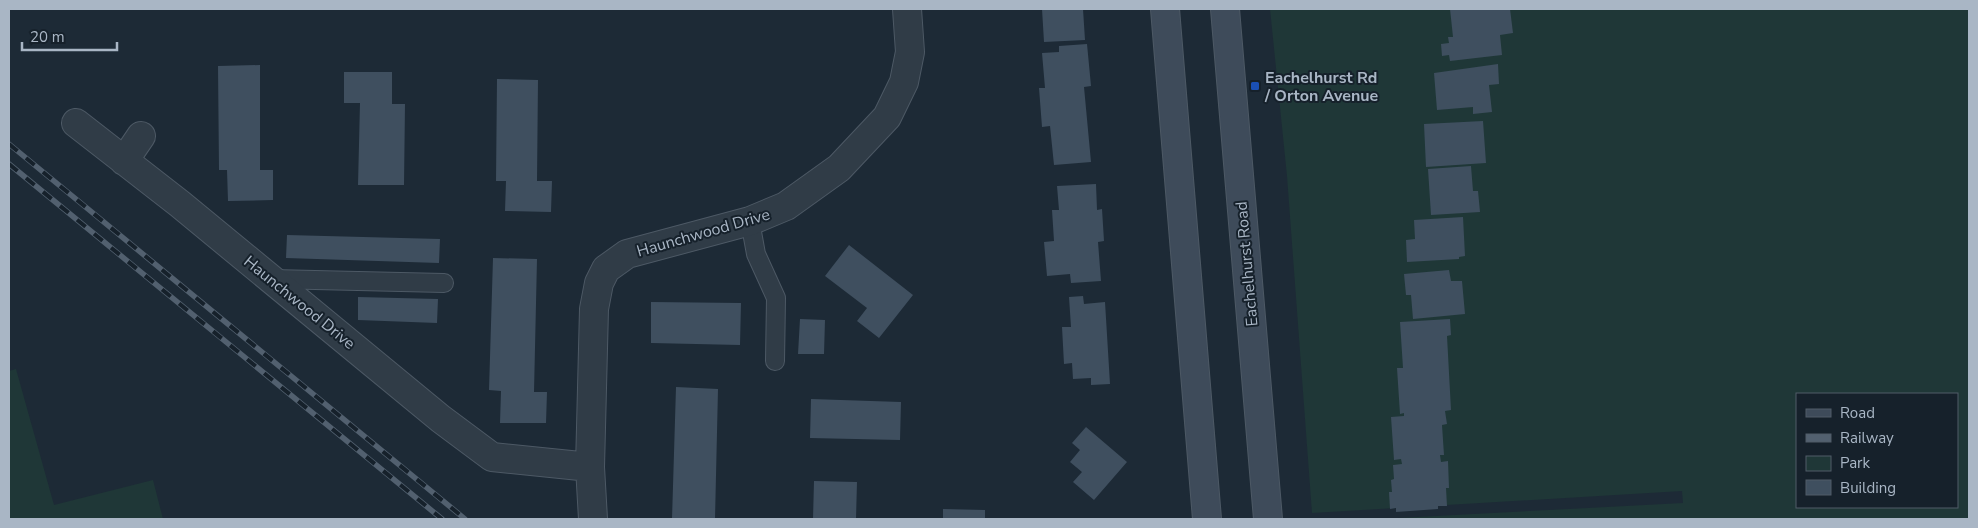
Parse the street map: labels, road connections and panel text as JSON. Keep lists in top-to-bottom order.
{
  "streets": {
    "main road": ["Eachelhurst Road"],
    "street": ["Haunchwood Drive"]
  },
  "places": {
    "transit": ["Eachelhurst Rd / Orton Avenue"]
  },
  "legend": [
    "Road",
    "Railway",
    "Park",
    "Building"
  ],
  "scale_bar": "20 m"
}
